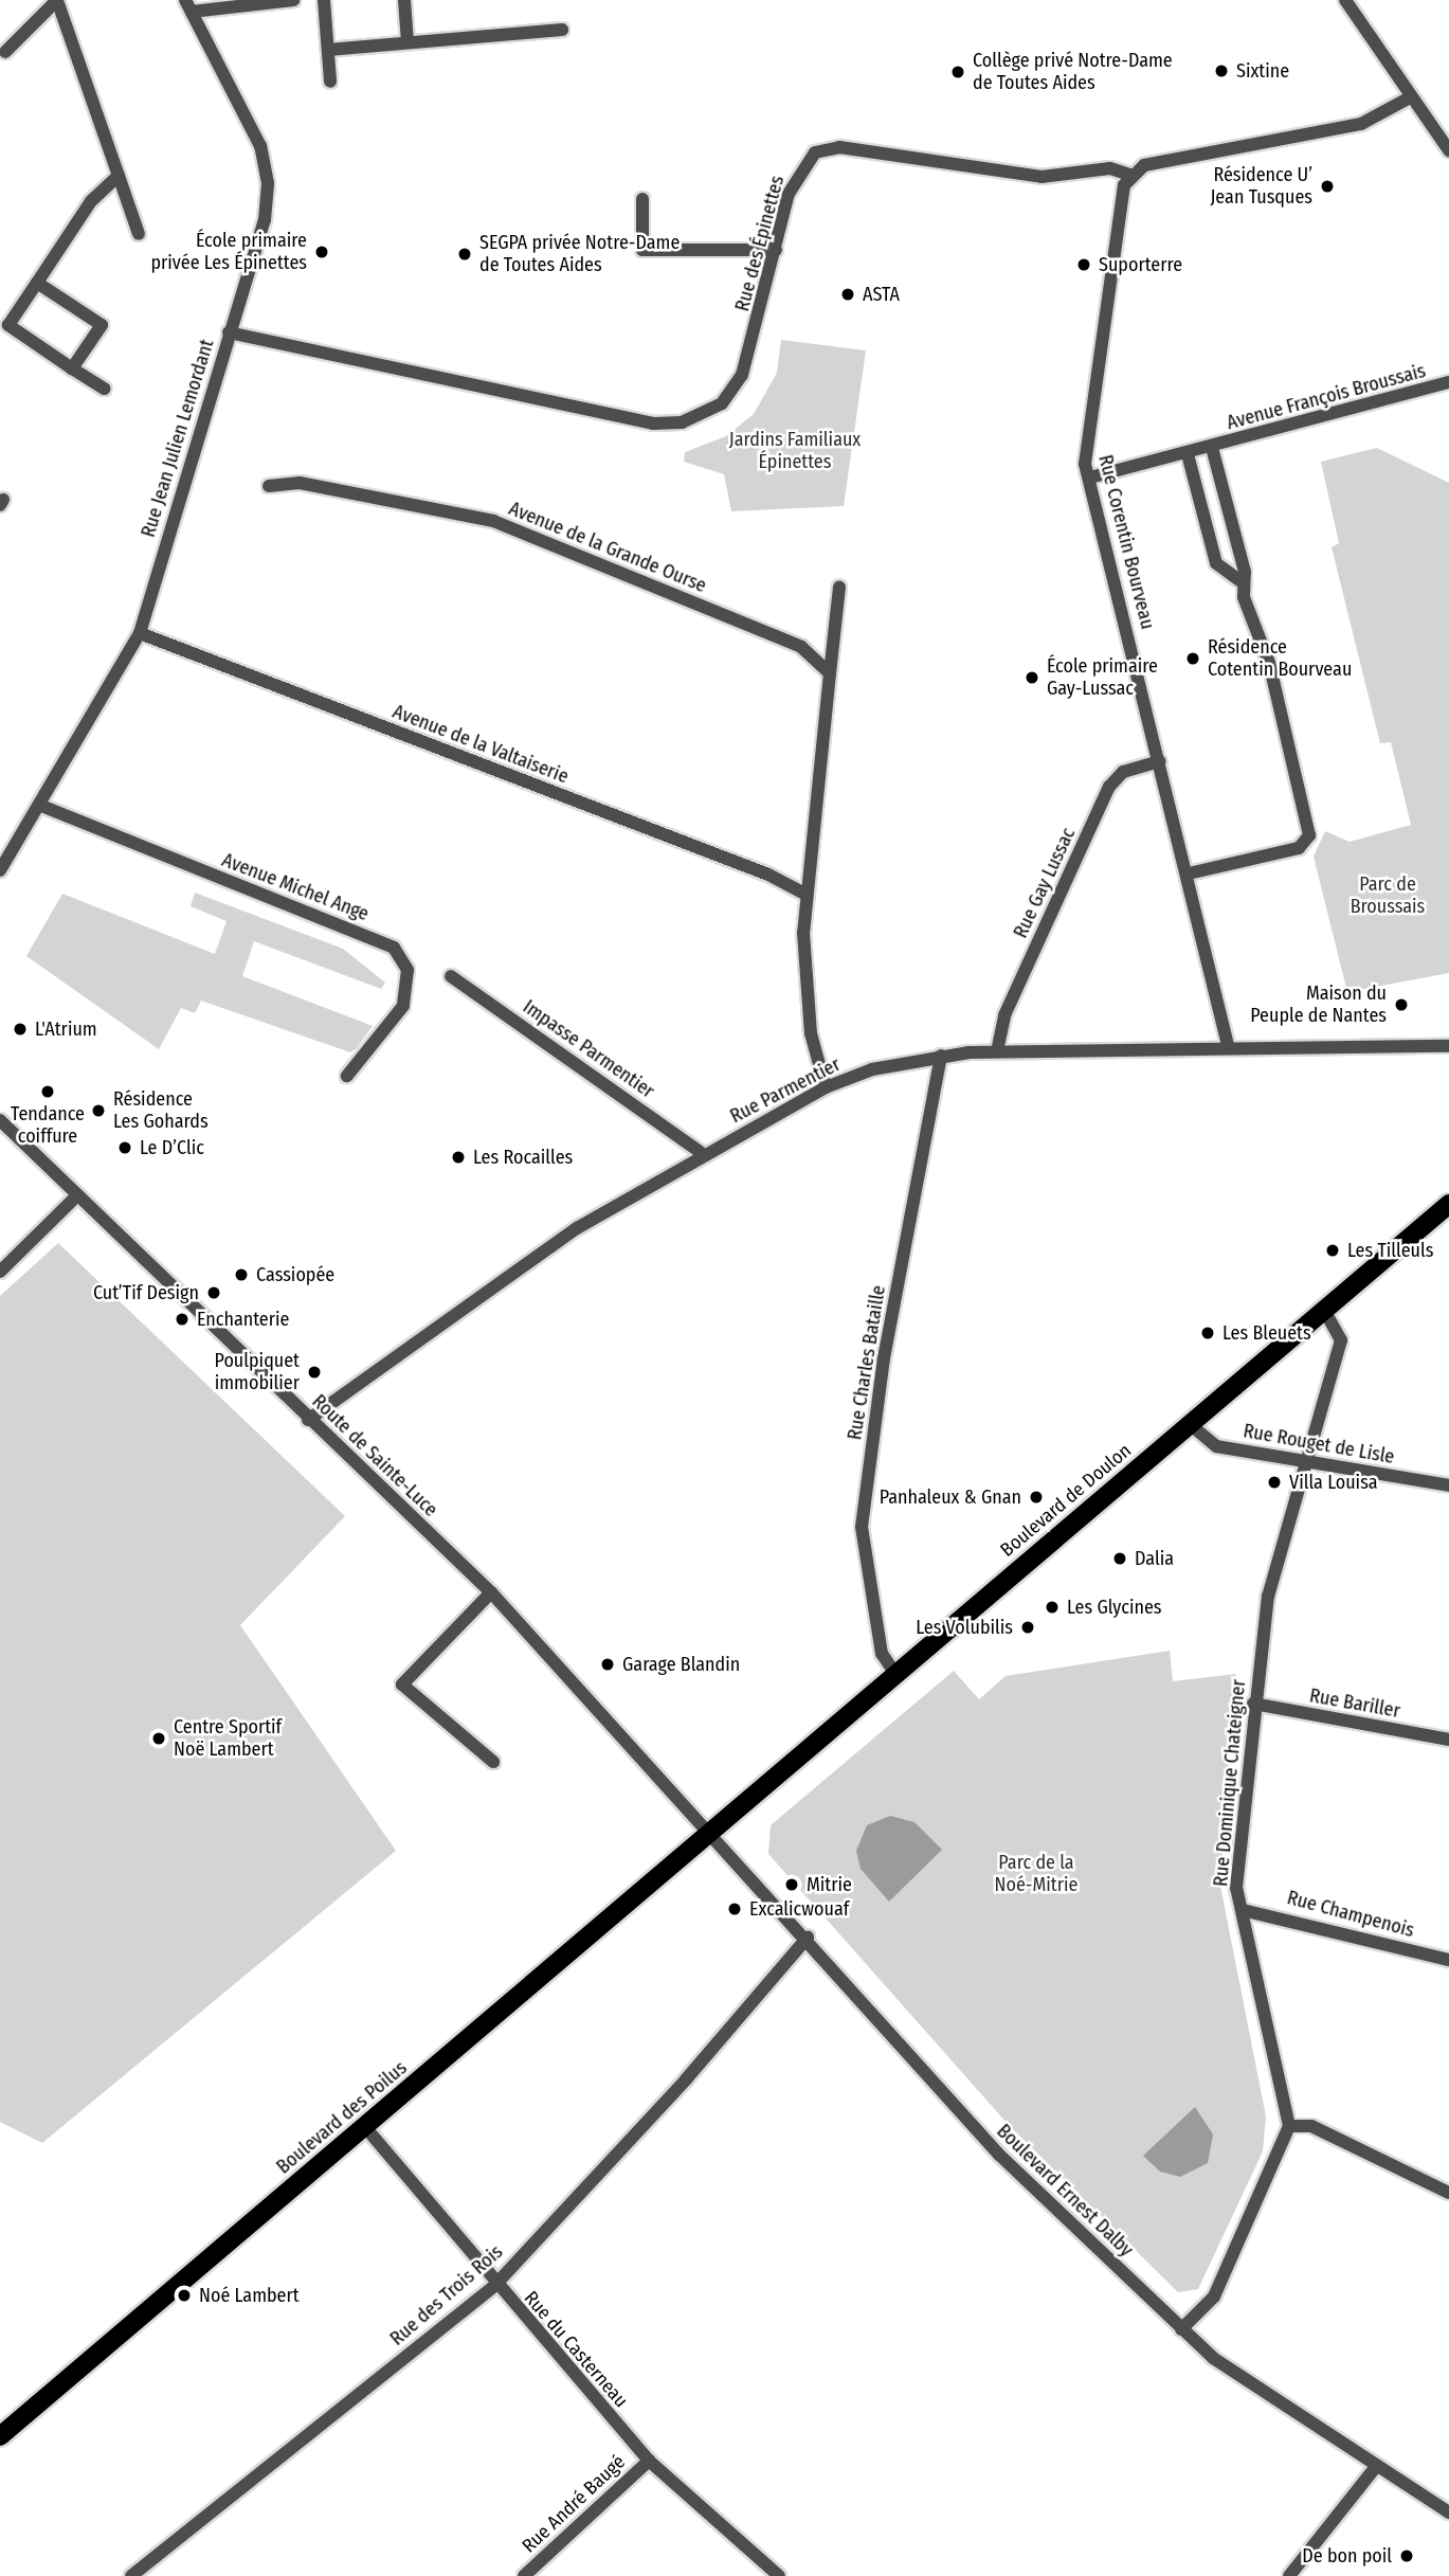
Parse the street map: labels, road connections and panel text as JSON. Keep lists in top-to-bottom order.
{
  "streets": {
    "main road": ["Boulevard de Doulon", "Boulevard des Poilus"],
    "street": [
      "Rue des Épinettes",
      "Avenue François Broussais",
      "Rue Jean Julien Lemordant",
      "Rue Corentin Bourveau",
      "Avenue de la Grande Ourse",
      "Avenue de la Valtaiserie",
      "Rue Gay Lussac",
      "Avenue Michel Ange",
      "Impasse Parmentier",
      "Rue Parmentier",
      "Rue Charles Bataille",
      "Rue Rouget de Lisle",
      "Route de Sainte-Luce",
      "Rue Bariller",
      "Rue Dominique Chateigner",
      "Rue Champenois",
      "Boulevard Ernest Dalby",
      "Rue des Trois Rois",
      "Rue du Casterneau",
      "Rue André Baugé"
    ]
  },
  "crossings": [
    ["Rue des Épinettes", "Rue Jean Julien Lemordant"],
    ["Rue des Épinettes", "Rue Corentin Bourveau"],
    ["Avenue François Broussais", "Rue Corentin Bourveau"],
    ["Rue Jean Julien Lemordant", "Avenue de la Valtaiserie"],
    ["Rue Jean Julien Lemordant", "Avenue Michel Ange"],
    ["Rue Corentin Bourveau", "Rue Gay Lussac"],
    ["Rue Corentin Bourveau", "Rue Parmentier"],
    ["Rue Gay Lussac", "Rue Parmentier"],
    ["Impasse Parmentier", "Rue Parmentier"],
    ["Rue Parmentier", "Rue Charles Bataille"],
    ["Rue Parmentier", "Route de Sainte-Luce"],
    ["Rue Charles Bataille", "Boulevard de Doulon"],
    ["Rue Rouget de Lisle", "Boulevard de Doulon"],
    ["Rue Rouget de Lisle", "Rue Dominique Chateigner"],
    ["Route de Sainte-Luce", "Boulevard de Doulon"],
    ["Route de Sainte-Luce", "Boulevard des Poilus"],
    ["Route de Sainte-Luce", "Boulevard Ernest Dalby"],
    ["Boulevard de Doulon", "Rue Dominique Chateigner"],
    ["Boulevard de Doulon", "Boulevard des Poilus"],
    ["Boulevard de Doulon", "Boulevard Ernest Dalby"],
    ["Rue Bariller", "Rue Dominique Chateigner"],
    ["Rue Dominique Chateigner", "Rue Champenois"],
    ["Boulevard des Poilus", "Boulevard Ernest Dalby"],
    ["Boulevard des Poilus", "Rue du Casterneau"],
    ["Boulevard Ernest Dalby", "Rue des Trois Rois"],
    ["Rue des Trois Rois", "Rue du Casterneau"],
    ["Rue du Casterneau", "Rue André Baugé"]
  ],
  "parks": ["Jardins Familiaux Épinettes", "Parc de Broussais", "Parc de la Noé-Mitrie"],
  "places": [
    "Sixtine",
    "Collège privé Notre-Dame de Toutes Aides",
    "Résidence U’ Jean Tusques",
    "École primaire privée Les Épinettes",
    "SEGPA privée Notre-Dame de Toutes Aides",
    "Suporterre",
    "ASTA",
    "Résidence Cotentin Bourveau",
    "École primaire Gay-Lussac",
    "Maison du Peuple de Nantes",
    "L'Atrium",
    "Tendance coiffure",
    "Résidence Les Gohards",
    "Le D’Clic",
    "Les Rocailles",
    "Les Tilleuls",
    "Cassiopée",
    "Cut’Tif Design",
    "Enchanterie",
    "Les Bleuets",
    "Poulpiquet immobilier",
    "Villa Louisa",
    "Panhaleux & Gnan",
    "Dalia",
    "Les Glycines",
    "Les Volubilis",
    "Garage Blandin",
    "Centre Sportif Noë Lambert",
    "Mitrie",
    "Excalicwouaf",
    "Noé Lambert",
    "De bon poil"
  ]
}
